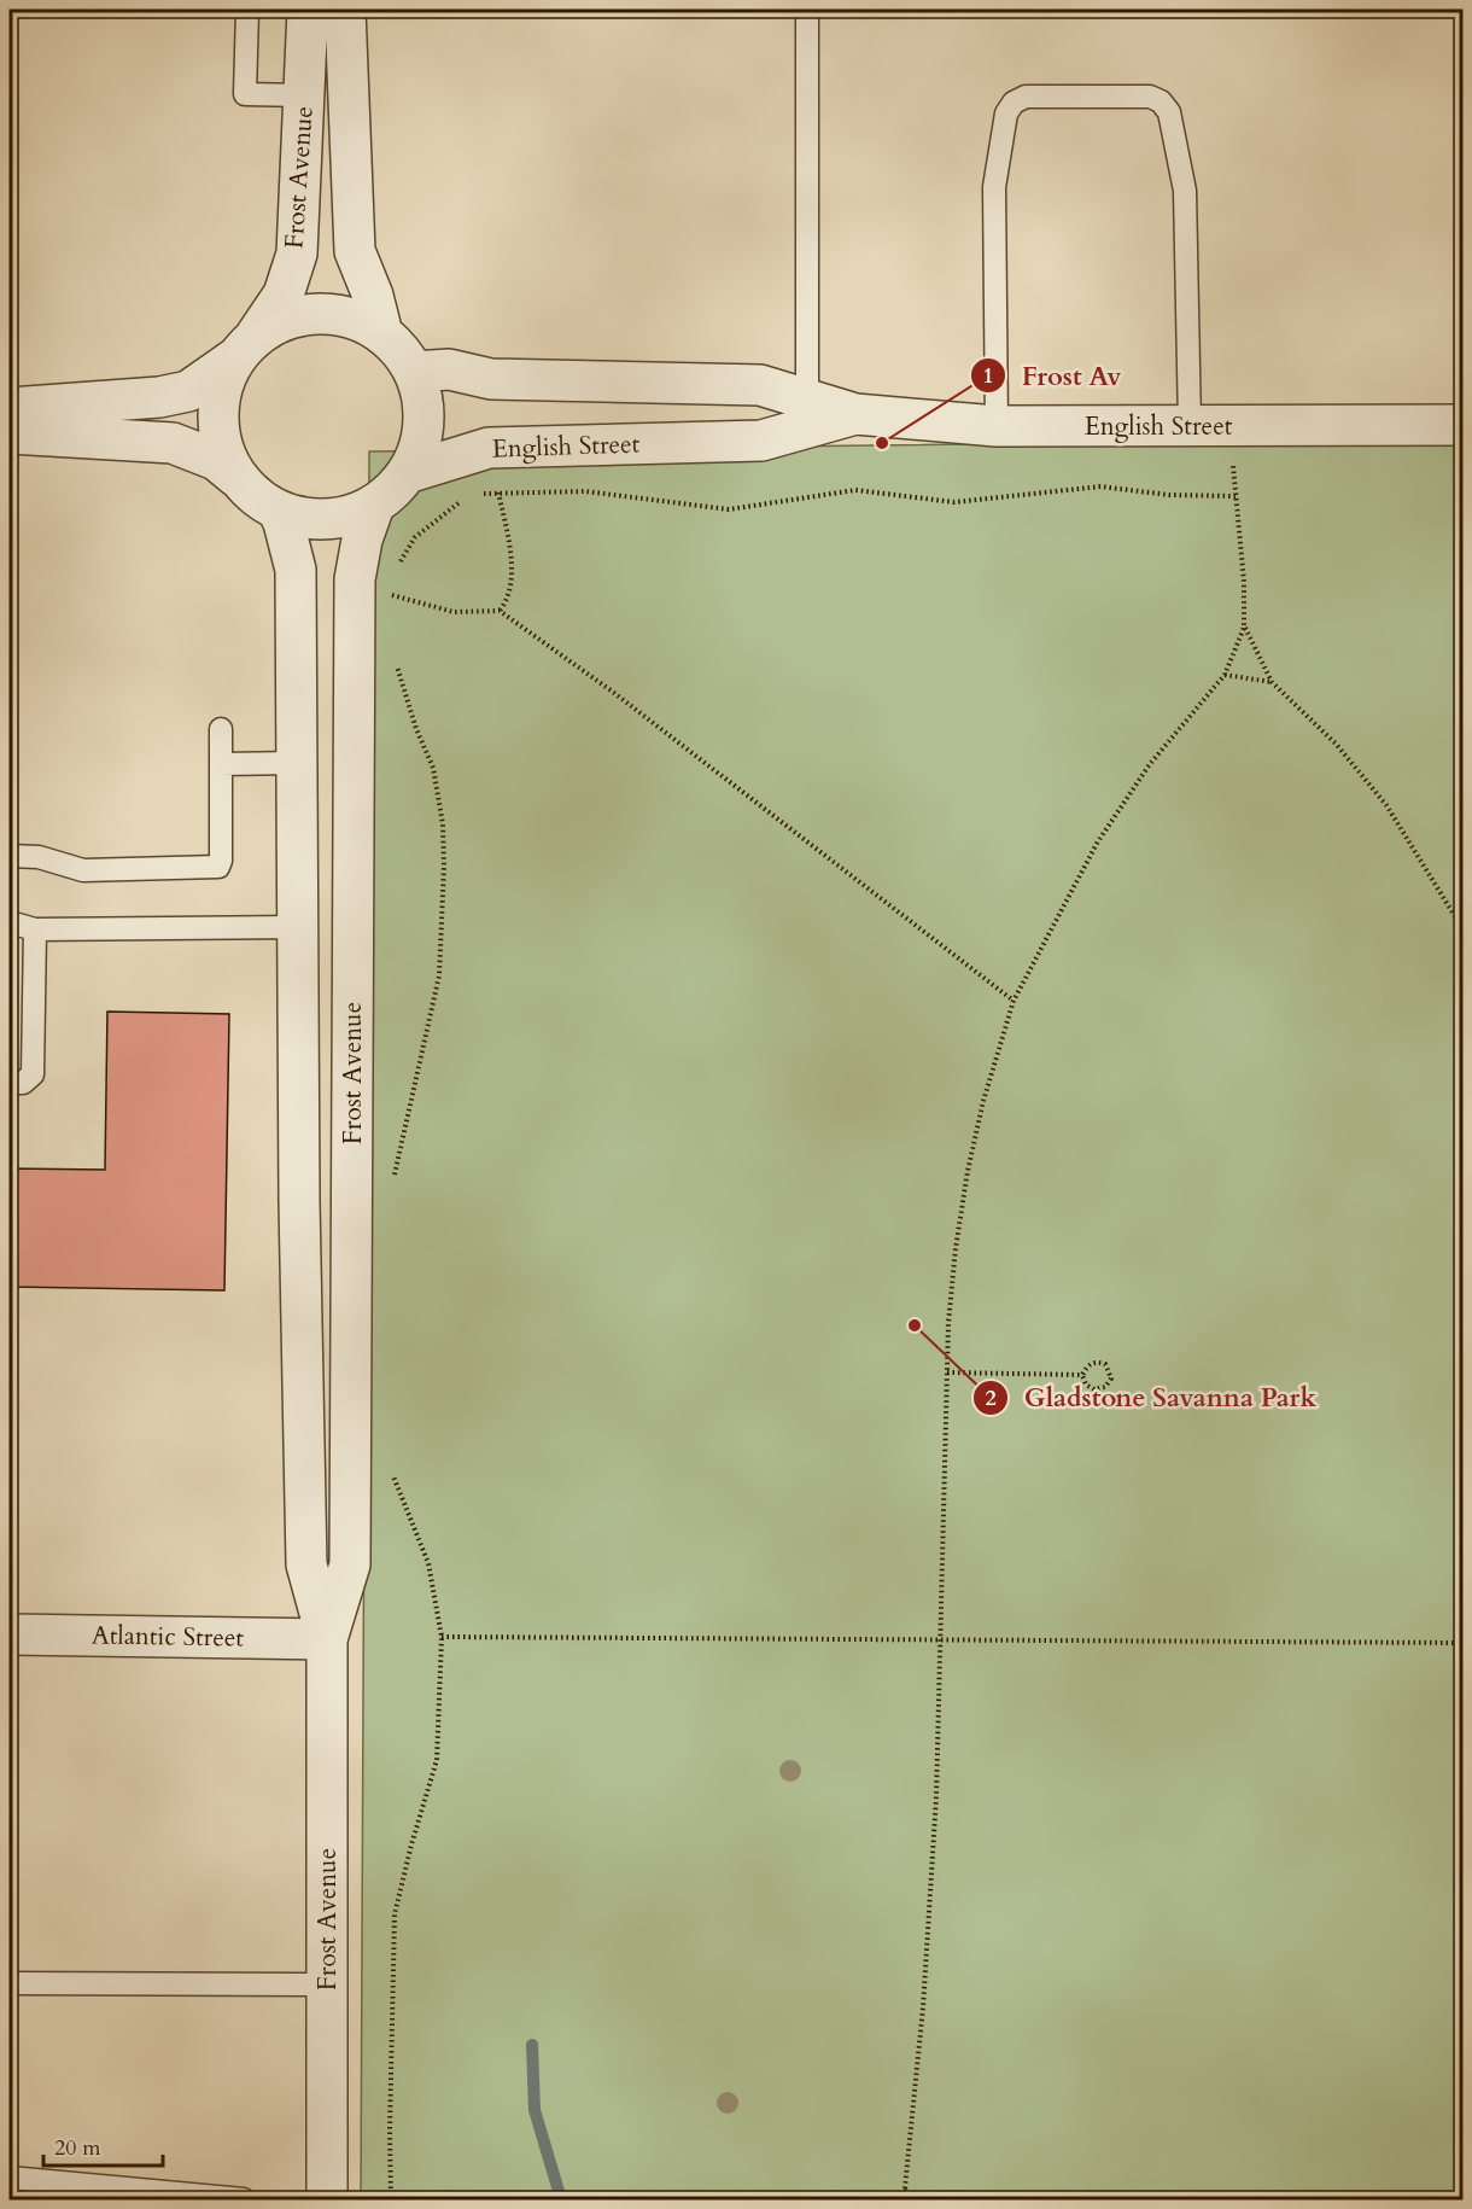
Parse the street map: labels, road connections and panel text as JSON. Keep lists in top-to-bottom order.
{
  "streets": {
    "street": ["Frost Avenue", "English Street", "Atlantic Street"]
  },
  "crossings": [
    ["Frost Avenue", "English Street"],
    ["Frost Avenue", "Atlantic Street"]
  ],
  "places": ["Frost Av", "Gladstone Savanna Park"],
  "scale_bar": "20 m"
}
